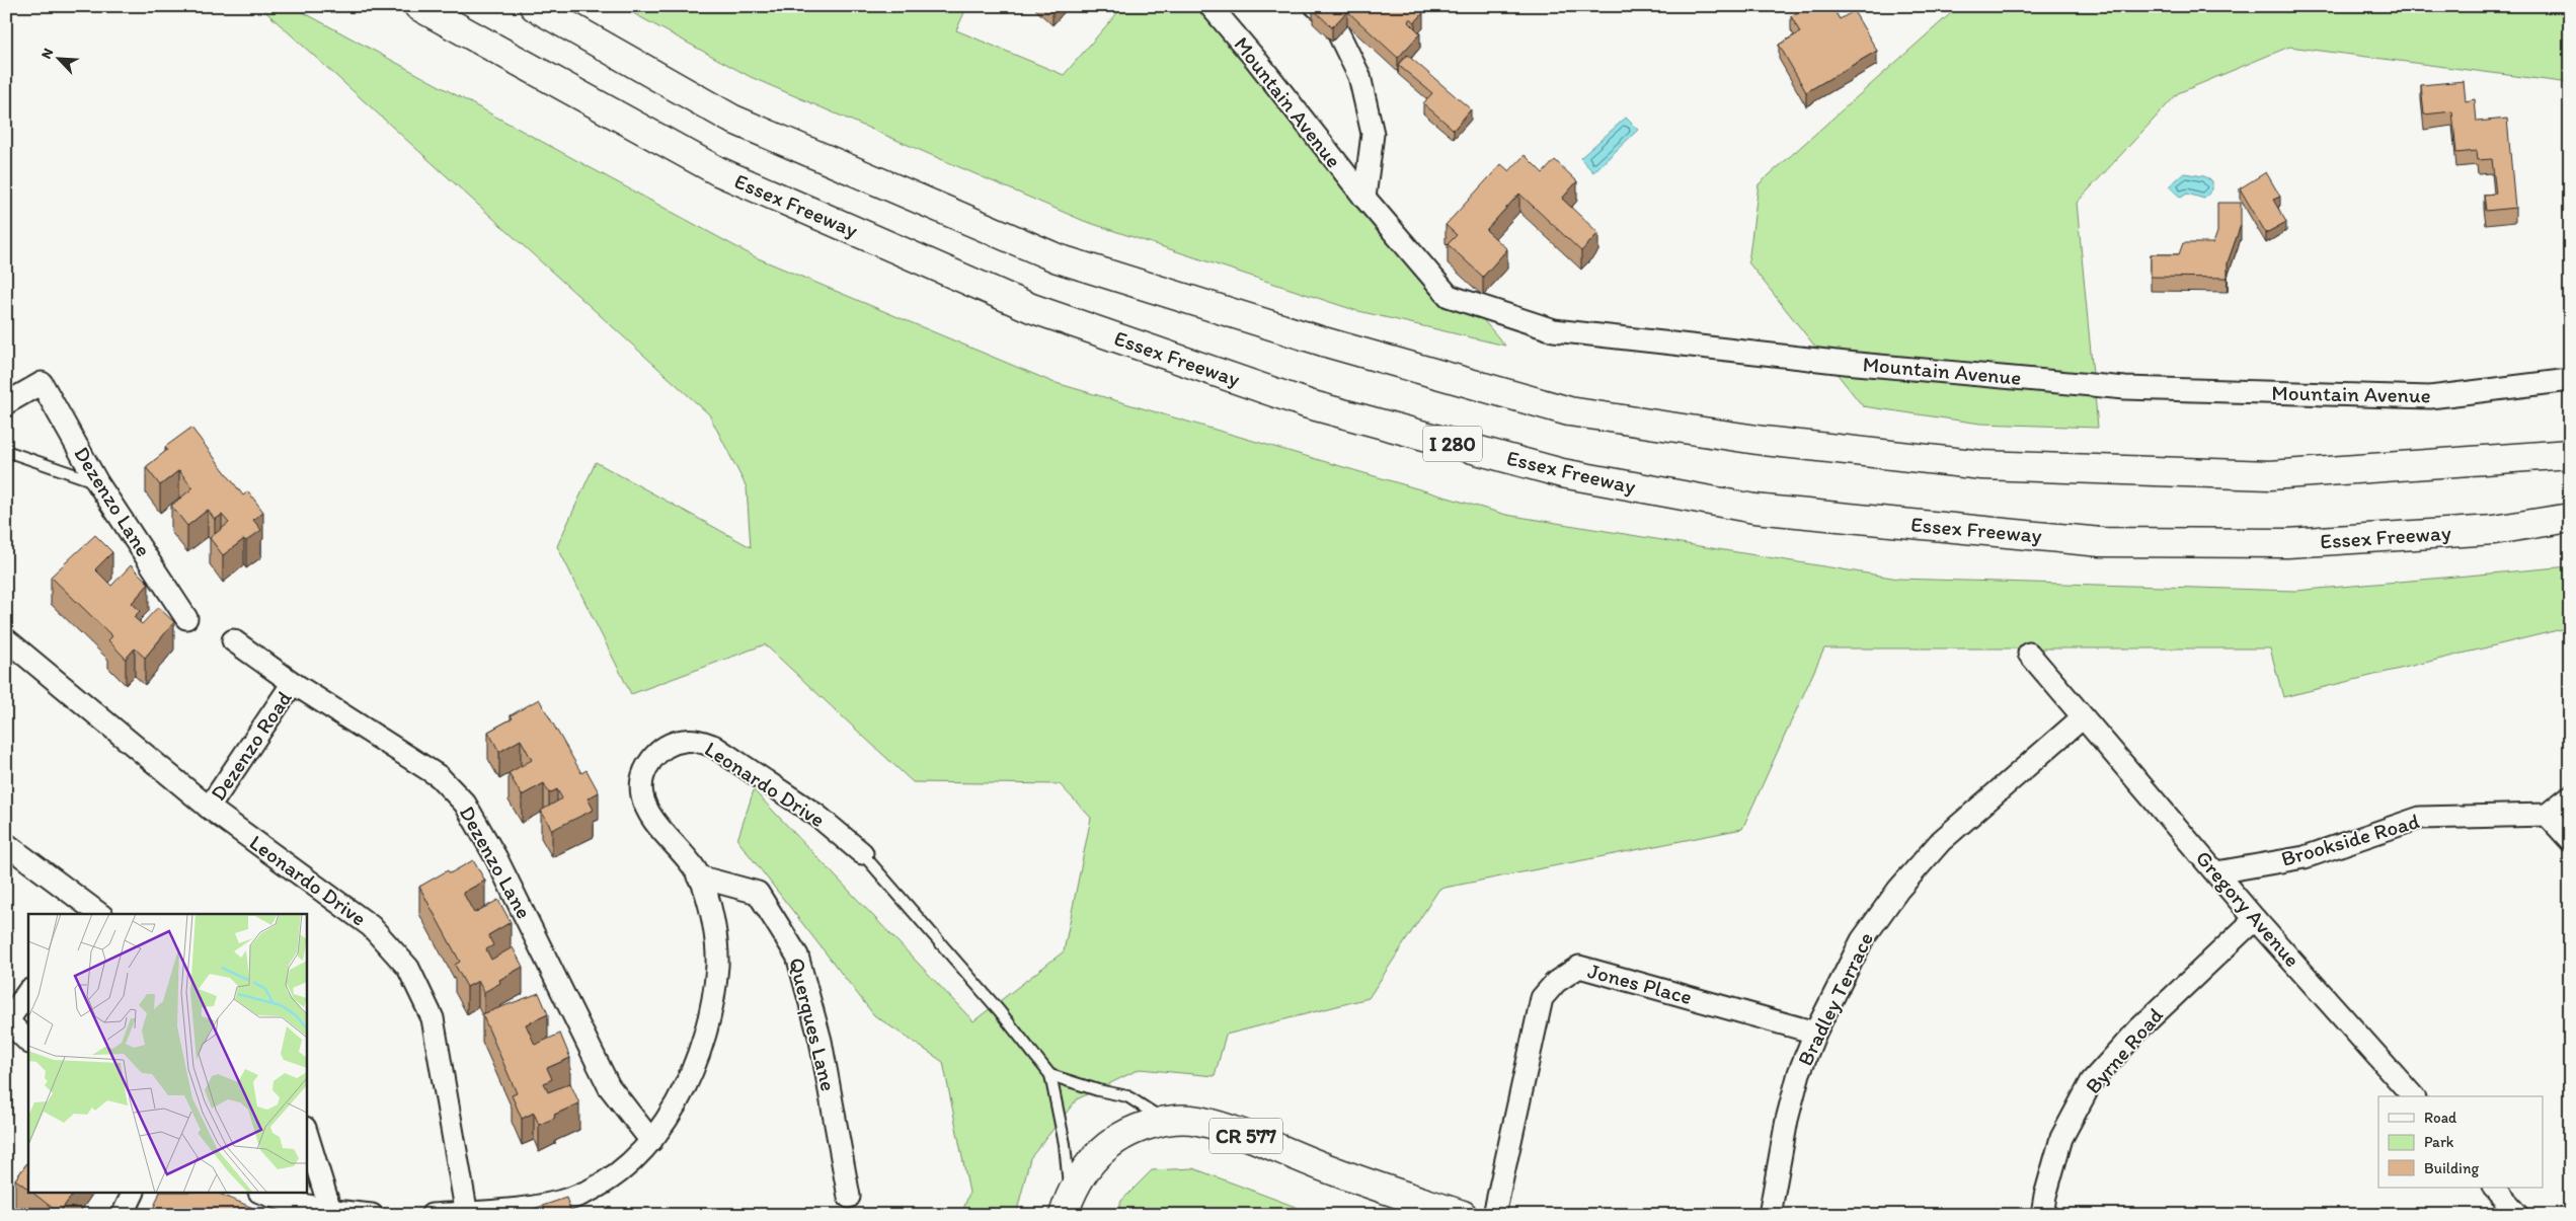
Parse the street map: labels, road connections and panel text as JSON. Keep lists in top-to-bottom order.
{
  "streets": {
    "main road": ["Essex Freeway", "I 280", "CR 577"],
    "street": [
      "Mountain Avenue",
      "Dezenzo Lane",
      "Dezenzo Road",
      "Leonardo Drive",
      "Brookside Road",
      "Gregory Avenue",
      "Jones Place",
      "Bradley Terrace",
      "Querques Lane",
      "Byrne Road"
    ]
  },
  "crossings": [
    ["Dezenzo Lane", "Dezenzo Road"],
    ["Dezenzo Lane", "Leonardo Drive"],
    ["Dezenzo Road", "Leonardo Drive"],
    ["Leonardo Drive", "Querques Lane"],
    ["Brookside Road", "Gregory Avenue"],
    ["Gregory Avenue", "Bradley Terrace"],
    ["Gregory Avenue", "Byrne Road"],
    ["Jones Place", "Bradley Terrace"]
  ],
  "legend": ["Road", "Park", "Building"],
  "north": "top left"
}
